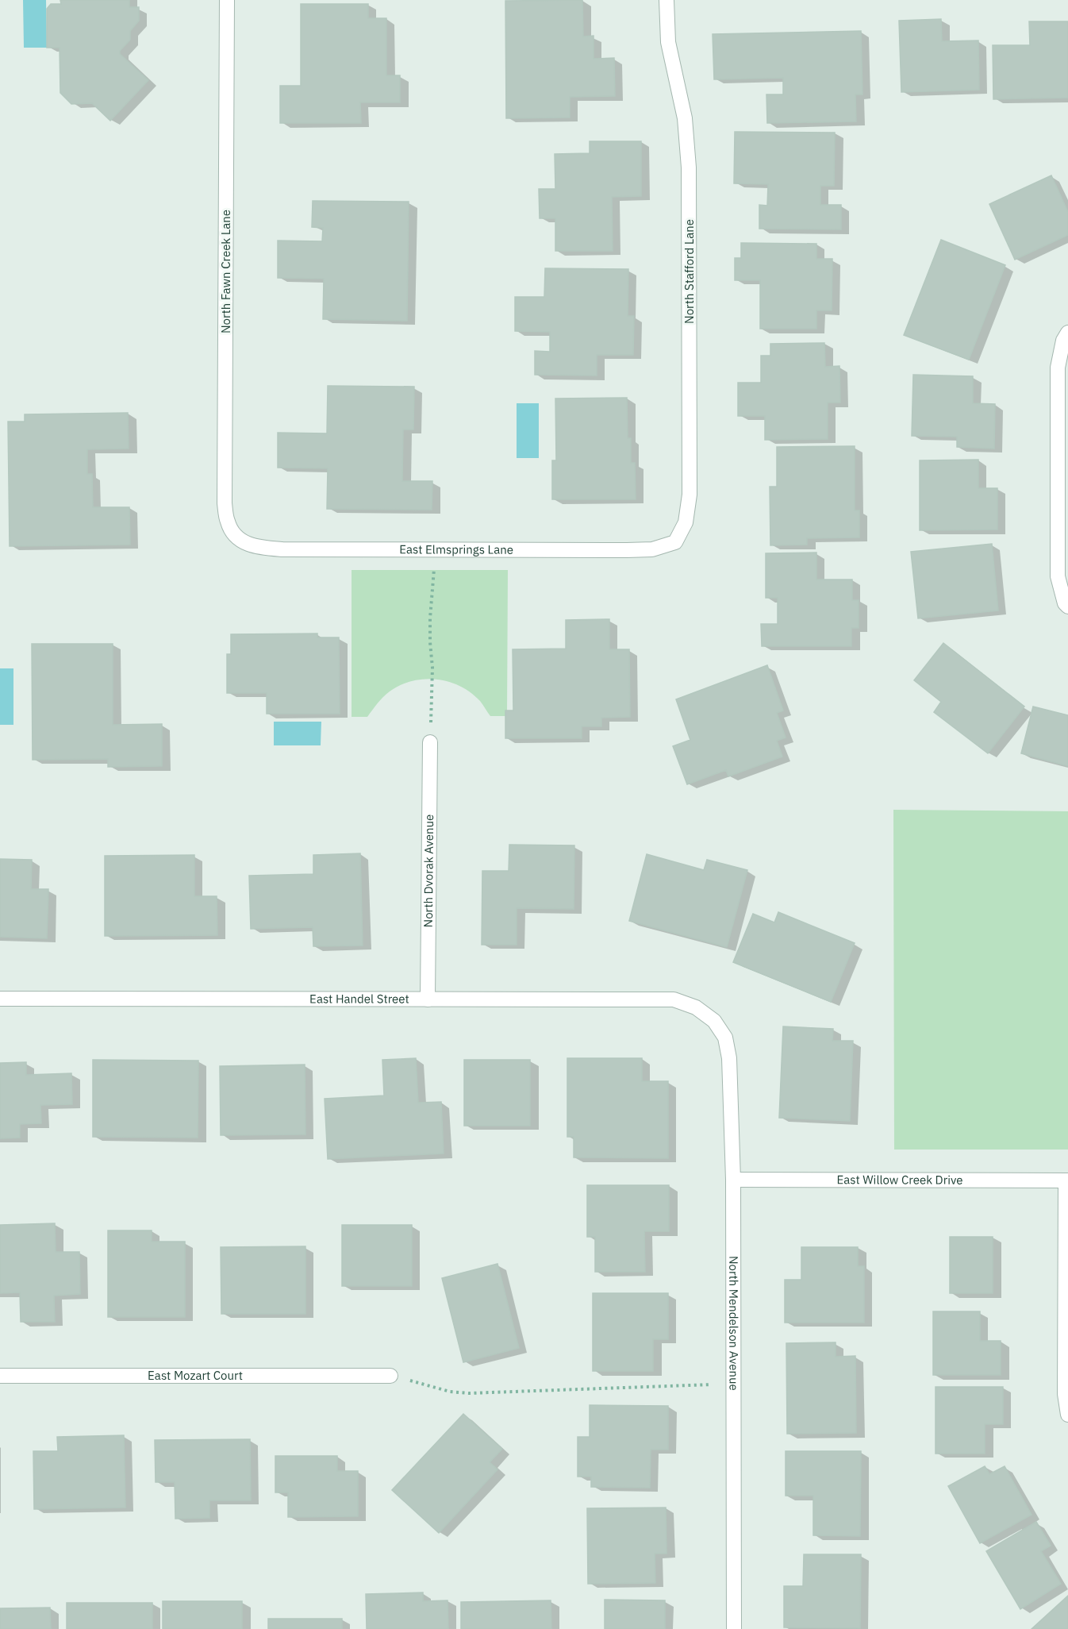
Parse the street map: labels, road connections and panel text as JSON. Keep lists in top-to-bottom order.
{
  "streets": {
    "street": [
      "North Fawn Creek Lane",
      "North Stafford Lane",
      "East Elmsprings Lane",
      "North Dvorak Avenue",
      "East Handel Street",
      "East Willow Creek Drive",
      "North Mendelson Avenue",
      "East Mozart Court"
    ]
  },
  "crossings": [
    ["North Fawn Creek Lane", "East Elmsprings Lane"],
    ["North Stafford Lane", "East Elmsprings Lane"],
    ["North Dvorak Avenue", "East Handel Street"],
    ["East Handel Street", "North Mendelson Avenue"],
    ["East Willow Creek Drive", "North Mendelson Avenue"]
  ]
}
